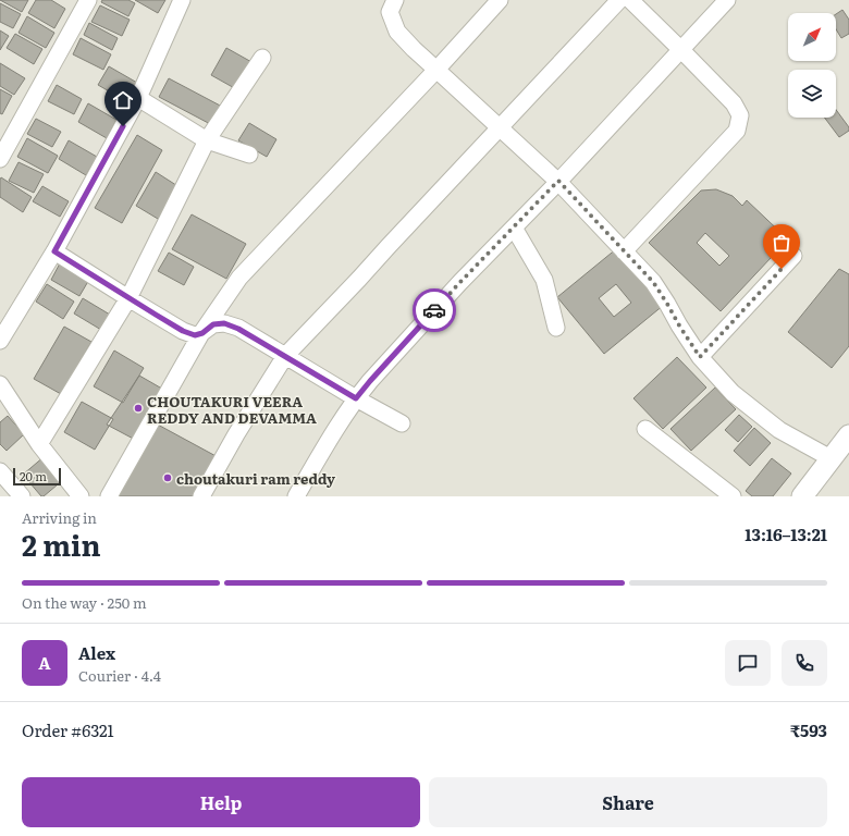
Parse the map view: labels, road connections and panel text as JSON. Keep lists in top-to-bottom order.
{
  "places": ["CHOUTAKURI VEERA REDDY AND DEVAMMA", "choutakuri ram reddy"],
  "scale_bar": "20 m",
  "north": "top right",
  "page": {
    "scale": "20 m",
    "heading": ["2 min", "Arriving in", "13:16–13:21"],
    "panel": [
      "Alex",
      "Courier · 4.4",
      "Order #6321",
      "₹593"
    ],
    "bar": "On the way · 250 m",
    "round": "A",
    "buttons": ["Help", "Share"]
  }
}
